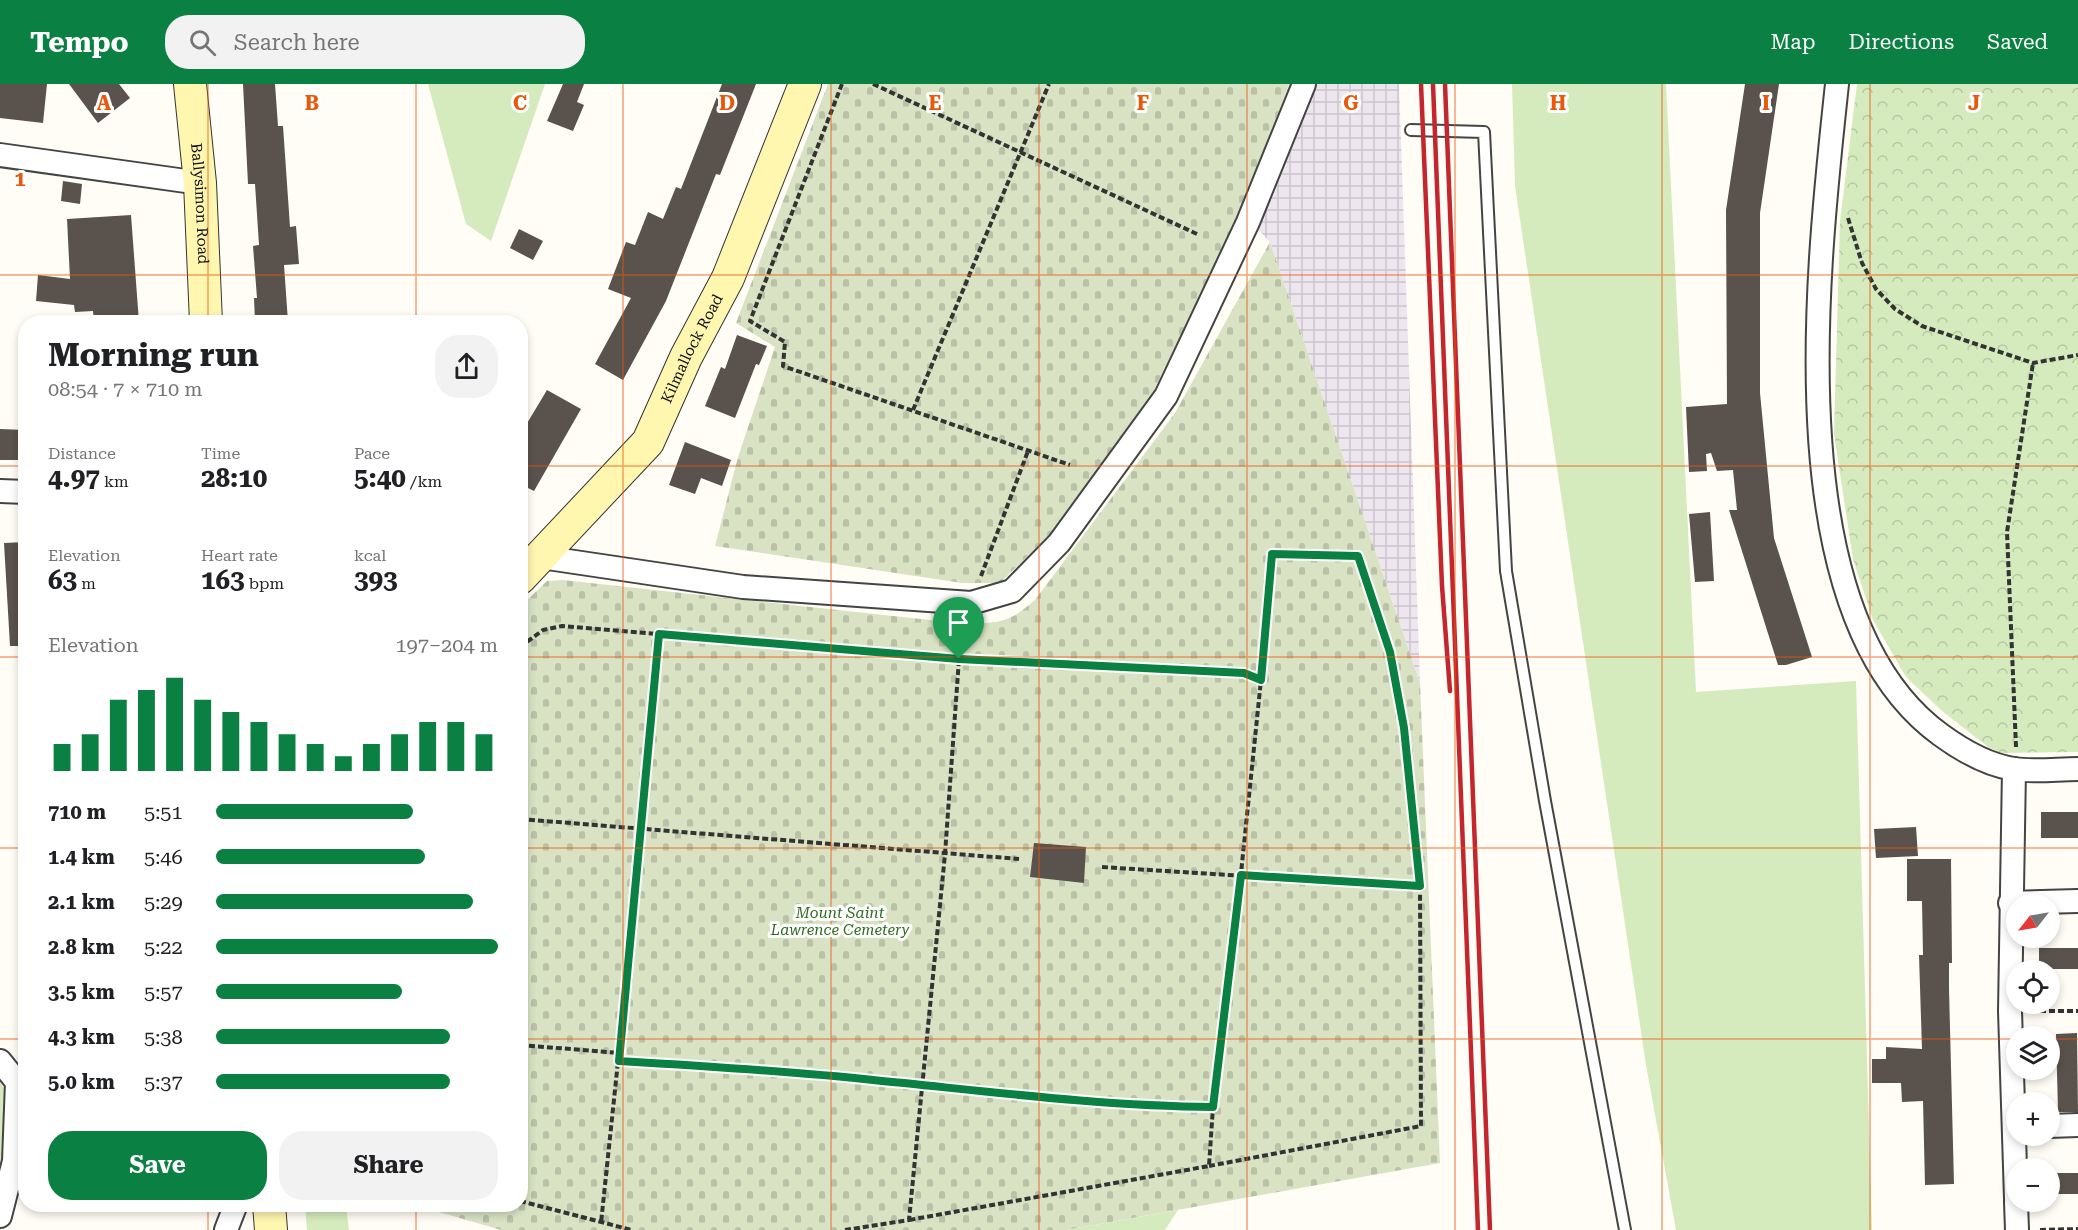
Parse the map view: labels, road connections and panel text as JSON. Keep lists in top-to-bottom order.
{
  "streets": {
    "street": ["Ballysimon Road", "Kilmallock Road"]
  },
  "parks": ["Mount Saint Lawrence Cemetery"],
  "north": "bottom left",
  "page": {
    "header": "Tempo",
    "search": "Search here",
    "nav": ["Map", "Directions", "Saved"],
    "heading": ["Morning run", "08:54 · 7 × 710 m"],
    "stats": [
      ["Distance", "4.97 km"],
      ["Time", "28:10"],
      ["Pace", "5:40 /km"],
      ["Elevation", "63 m"],
      ["Heart rate", "163 bpm"],
      ["kcal", "393"]
    ],
    "chart": ["Elevation", "197–204 m"],
    "list": [
      {
        "name": "710 m",
        "note": "5:51"
      },
      {
        "name": "1.4 km",
        "note": "5:46"
      },
      {
        "name": "2.1 km",
        "note": "5:29"
      },
      {
        "name": "2.8 km",
        "note": "5:22"
      },
      {
        "name": "3.5 km",
        "note": "5:57"
      },
      {
        "name": "4.3 km",
        "note": "5:38"
      },
      {
        "name": "5.0 km",
        "note": "5:37"
      }
    ],
    "map_buttons": ["+", "−"],
    "buttons": ["Save", "Share"]
  },
  "grid": {
    "columns": [
      "A",
      "B",
      "C",
      "D",
      "E",
      "F",
      "G",
      "H",
      "I",
      "J"
    ],
    "rows": ["1"]
  }
}
